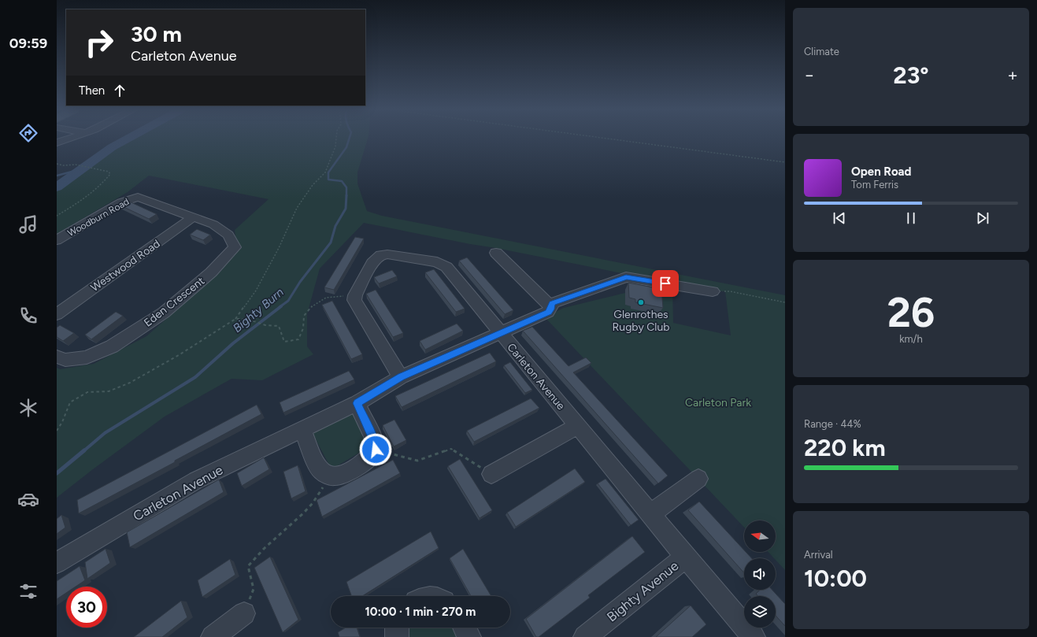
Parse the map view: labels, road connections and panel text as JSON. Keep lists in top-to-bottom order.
{
  "streets": {
    "street": [
      "Woodburn Road",
      "Westwood Road",
      "Eden Crescent",
      "Carleton Avenue",
      "Bighty Avenue"
    ]
  },
  "crossings": [
    ["Woodburn Road", "Westwood Road"],
    ["Woodburn Road", "Eden Crescent"],
    ["Westwood Road", "Eden Crescent"],
    ["Carleton Avenue", "Bighty Avenue"]
  ],
  "water": ["Bighty Burn"],
  "parks": ["Carleton Park"],
  "places": ["Glenrothes Rugby Club"],
  "north": "left",
  "page": {
    "tabs": "09:59",
    "tile": [
      "Climate",
      ["26", "km/h"],
      ["Range · 44%", "220 km"],
      ["Arrival", "10:00"]
    ],
    "turn": ["30 m", "Carleton Avenue"],
    "heat": ["−", "23°", "+"],
    "then": "Then",
    "song": ["Open Road", "Tom Ferris"],
    "limit": "30",
    "trip": "10:00 · 1 min · 270 m"
  }
}
